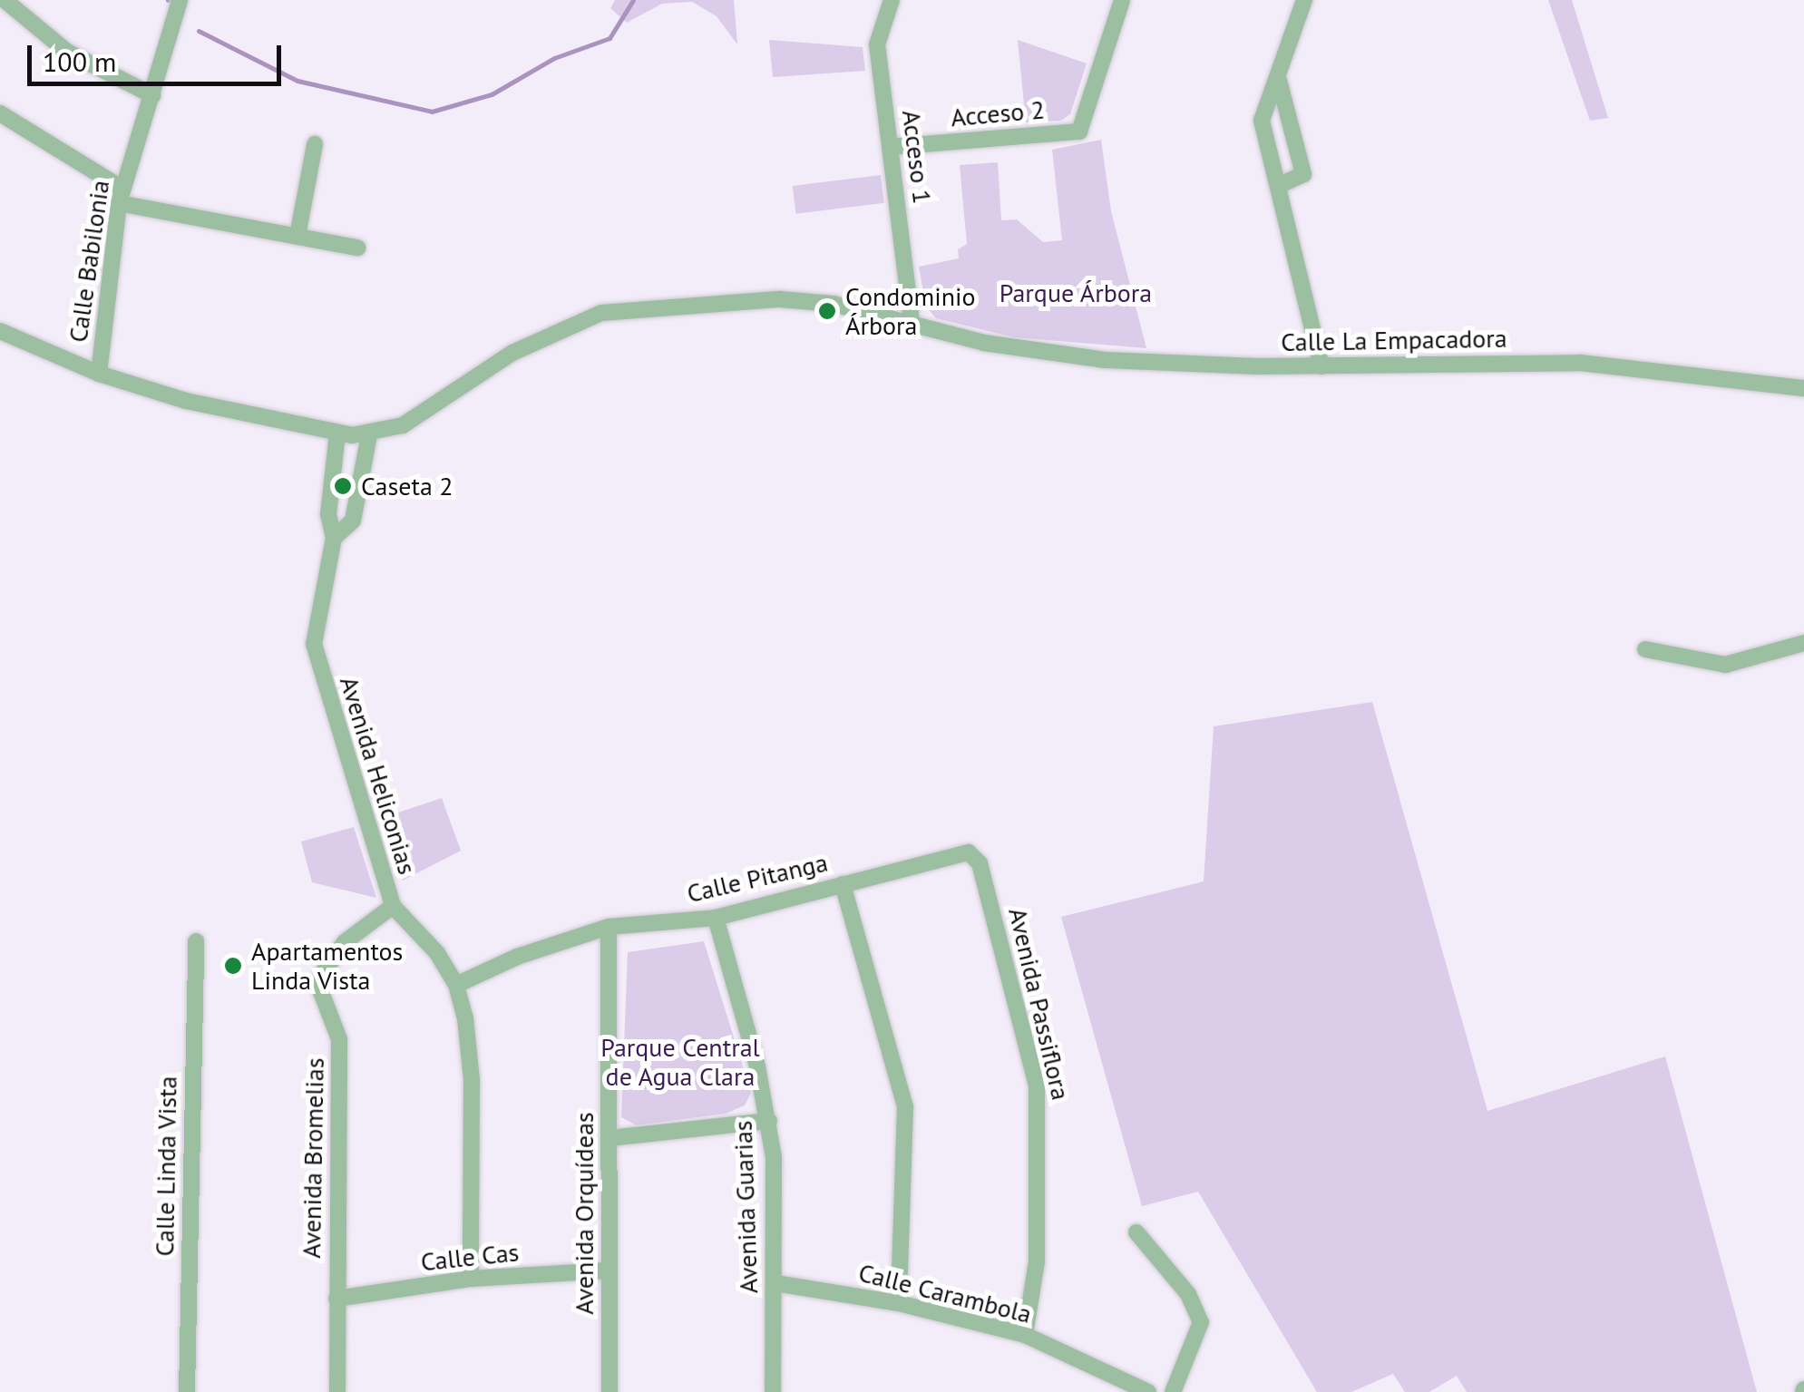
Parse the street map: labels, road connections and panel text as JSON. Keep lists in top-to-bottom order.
{
  "streets": {
    "street": [
      "Acceso 2",
      "Acceso 1",
      "Calle Babilonia",
      "Calle La Empacadora",
      "Avenida Heliconias",
      "Calle Pitanga",
      "Avenida Passiflora",
      "Avenida Bromelias",
      "Calle Linda Vista",
      "Avenida Guarias",
      "Avenida Orquídeas",
      "Calle Cas",
      "Calle Carambola"
    ]
  },
  "crossings": [
    ["Acceso 2", "Acceso 1"],
    ["Acceso 1", "Calle La Empacadora"],
    ["Calle La Empacadora", "Avenida Heliconias"],
    ["Avenida Heliconias", "Calle Pitanga"],
    ["Avenida Heliconias", "Avenida Bromelias"],
    ["Avenida Heliconias", "Calle Cas"],
    ["Calle Pitanga", "Avenida Passiflora"],
    ["Calle Pitanga", "Avenida Guarias"],
    ["Calle Pitanga", "Avenida Orquídeas"],
    ["Avenida Passiflora", "Calle Carambola"],
    ["Avenida Bromelias", "Calle Cas"],
    ["Avenida Guarias", "Calle Carambola"],
    ["Avenida Orquídeas", "Calle Cas"]
  ],
  "parks": ["Parque Árbora", "Parque Central de Agua Clara"],
  "places": ["Condominio Árbora", "Caseta 2", "Apartamentos Linda Vista"],
  "scale_bar": "100 m"
}
